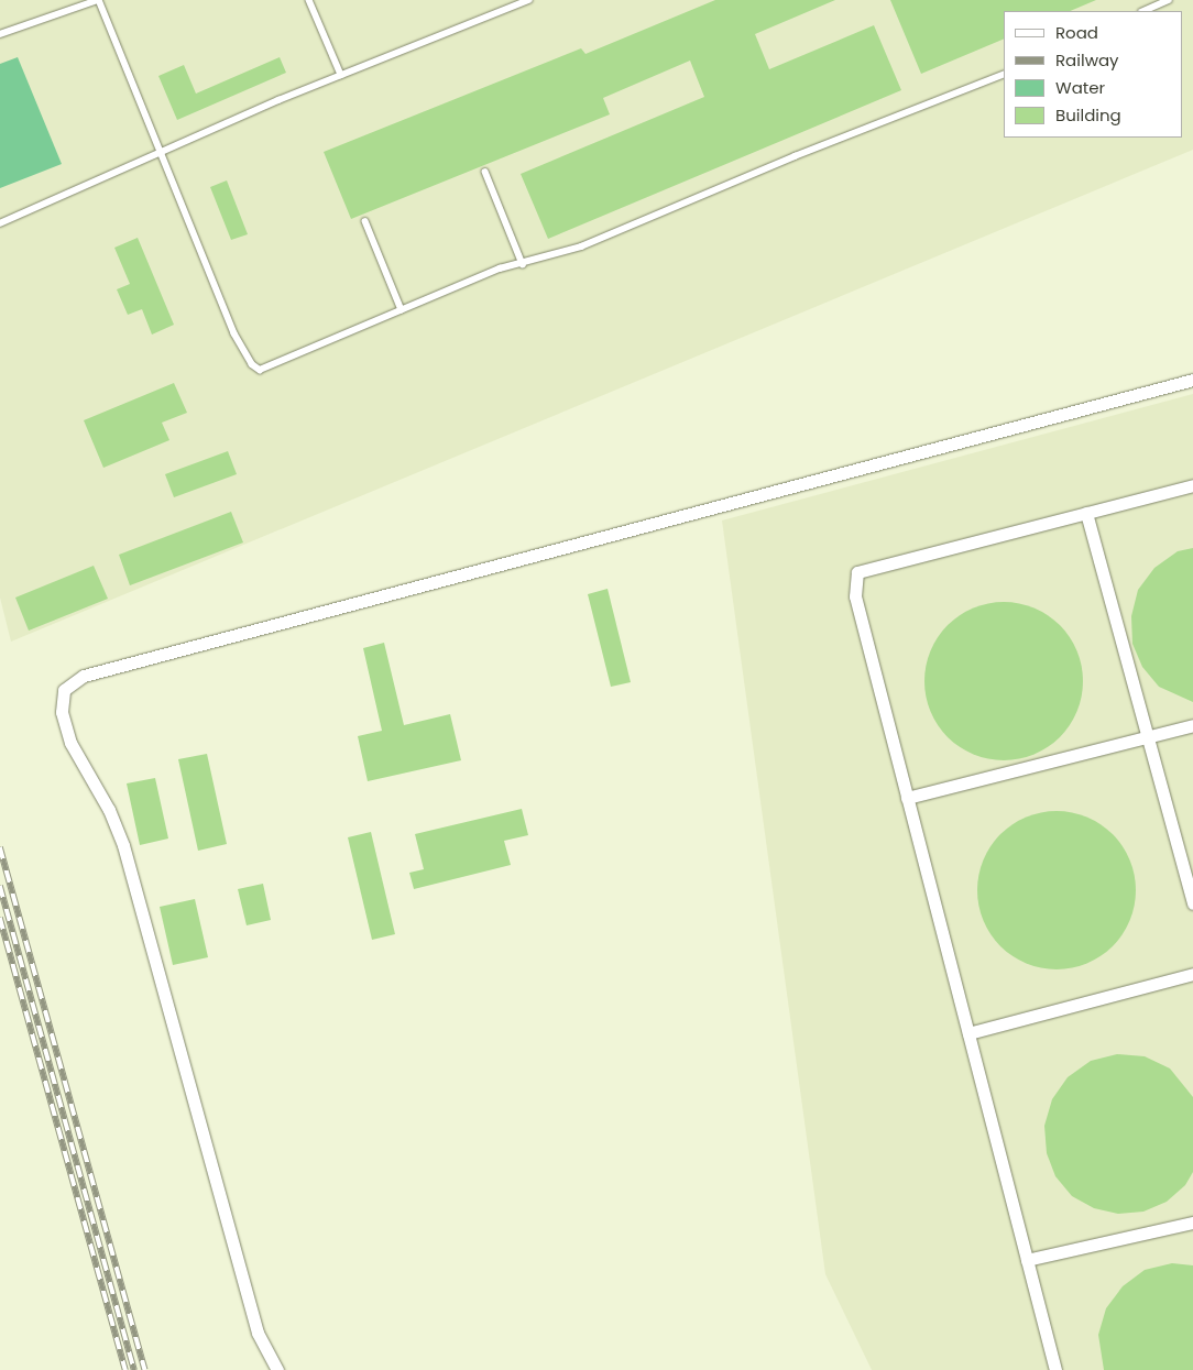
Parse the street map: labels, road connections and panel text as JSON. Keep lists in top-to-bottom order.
{
  "legend": [
    "Road",
    "Railway",
    "Water",
    "Building"
  ]
}
